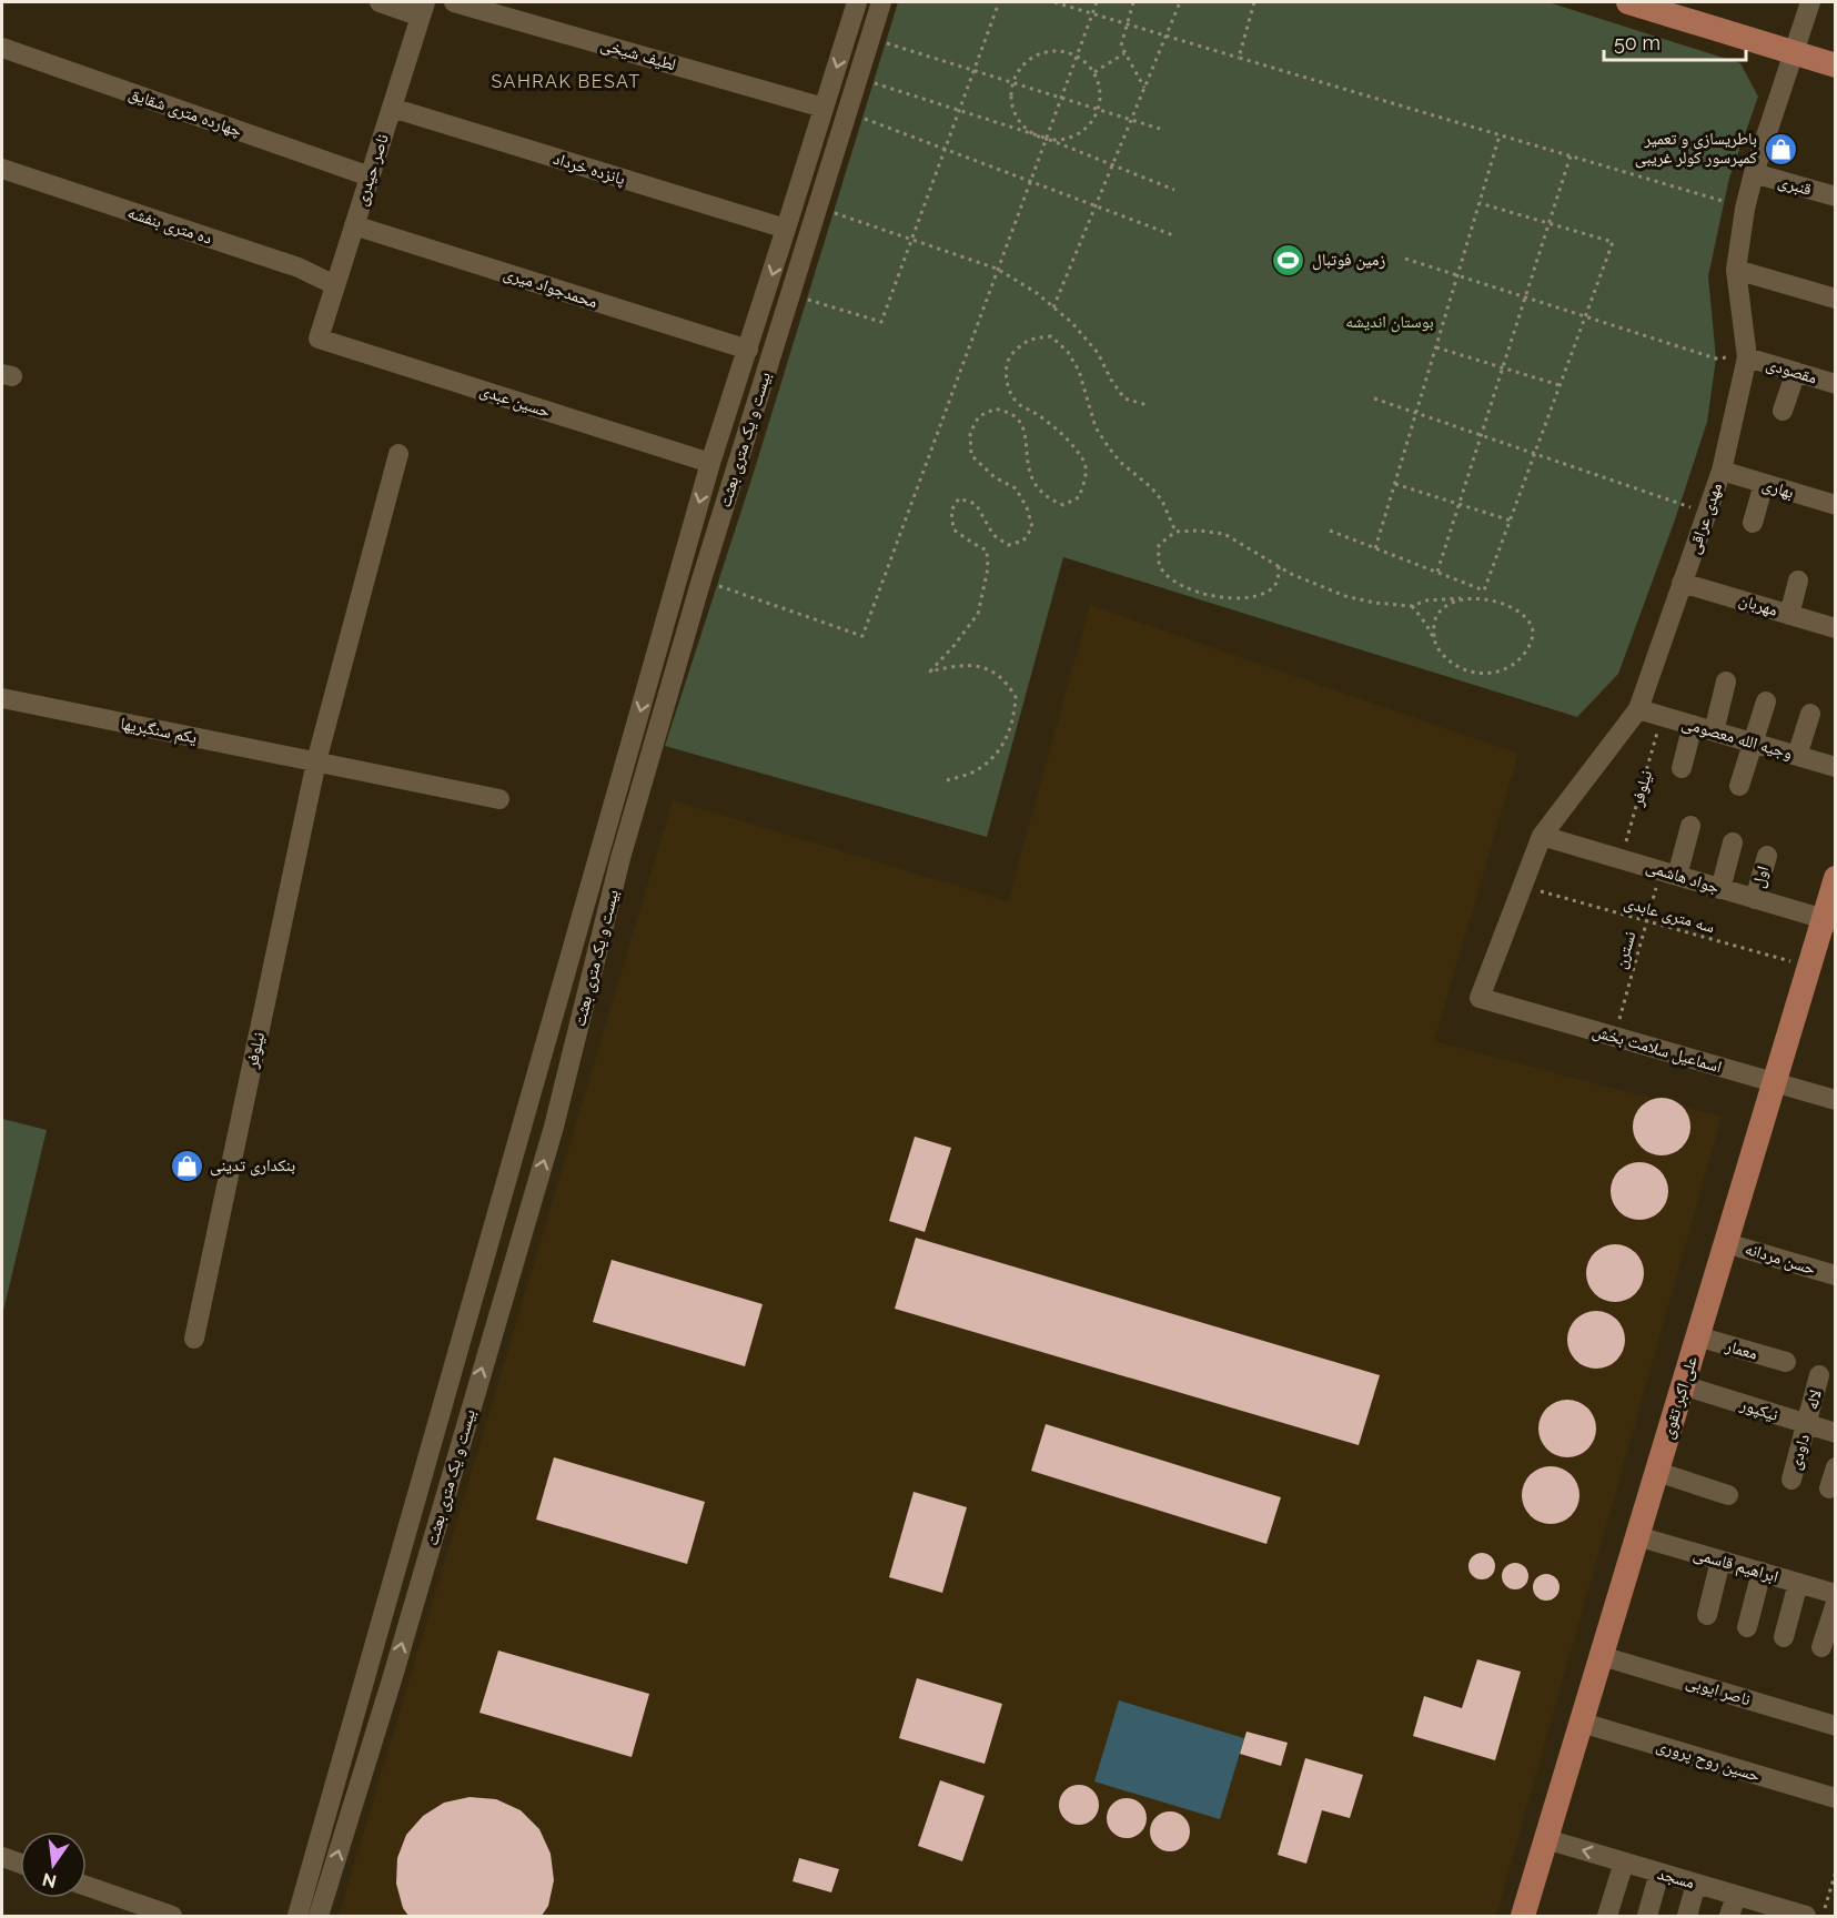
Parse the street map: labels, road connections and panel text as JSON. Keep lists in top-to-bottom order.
{
  "streets": {
    "main road": ["علی اکبر تقوی"],
    "street": [
      "لطیف شیخی",
      "چهارده متری شقایق",
      "پانزده خرداد",
      "ناصر حیدری",
      "قنبری",
      "ده متری بنفشه",
      "محمدجواد میری",
      "مقصودی",
      "حسین عبدی",
      "بیست و یک متری بعثت",
      "بهاری",
      "مهدی عراقی",
      "مهربان",
      "یکم سنگبریها",
      "وجیه الله معصومی",
      "نیلوفر",
      "جواد هاشمی",
      "اول",
      "اسماعیل سلامت بخش",
      "حسن مردانه",
      "معمار",
      "لاله",
      "نیکپور",
      "داودی",
      "ابراهیم قاسمی",
      "ناصر ایوبی",
      "حسین روح پروری",
      "مسجد"
    ],
    "path": ["سه متری عابدی", "نسترن"]
  },
  "crossings": [
    ["لطیف شیخی", "بیست و یک متری بعثت"],
    ["چهارده متری شقایق", "ناصر حیدری"],
    ["پانزده خرداد", "ناصر حیدری"],
    ["پانزده خرداد", "بیست و یک متری بعثت"],
    ["ناصر حیدری", "ده متری بنفشه"],
    ["ناصر حیدری", "محمدجواد میری"],
    ["ناصر حیدری", "حسین عبدی"],
    ["قنبری", "مهدی عراقی"],
    ["محمدجواد میری", "بیست و یک متری بعثت"],
    ["مقصودی", "مهدی عراقی"],
    ["حسین عبدی", "بیست و یک متری بعثت"],
    ["بهاری", "مهدی عراقی"],
    ["مهدی عراقی", "مهربان"],
    ["مهدی عراقی", "وجیه الله معصومی"],
    ["مهدی عراقی", "جواد هاشمی"],
    ["مهدی عراقی", "سه متری عابدی"],
    ["مهدی عراقی", "اسماعیل سلامت بخش"],
    ["یکم سنگبریها", "نیلوفر"],
    ["وجیه الله معصومی", "نیلوفر"],
    ["نیلوفر", "جواد هاشمی"],
    ["جواد هاشمی", "اول"],
    ["جواد هاشمی", "نسترن"],
    ["جواد هاشمی", "علی اکبر تقوی"],
    ["سه متری عابدی", "نسترن"],
    ["سه متری عابدی", "علی اکبر تقوی"],
    ["نسترن", "اسماعیل سلامت بخش"],
    ["اسماعیل سلامت بخش", "علی اکبر تقوی"],
    ["حسن مردانه", "علی اکبر تقوی"],
    ["معمار", "علی اکبر تقوی"],
    ["علی اکبر تقوی", "نیکپور"],
    ["علی اکبر تقوی", "ابراهیم قاسمی"],
    ["علی اکبر تقوی", "ناصر ایوبی"],
    ["علی اکبر تقوی", "حسین روح پروری"],
    ["علی اکبر تقوی", "مسجد"],
    ["لاله", "نیکپور"],
    ["لاله", "داودی"],
    ["نیکپور", "داودی"]
  ],
  "districts": ["SAHRAK BESAT"],
  "parks": ["بوستان اندیشه"],
  "places": {
    "shop": ["باطریسازی و تعمیر کمپرسور کولر غریبی", "بنکداری تدینی"],
    "sports": ["زمین فوتبال"]
  },
  "scale_bar": "50 m",
  "north": "bottom"
}
